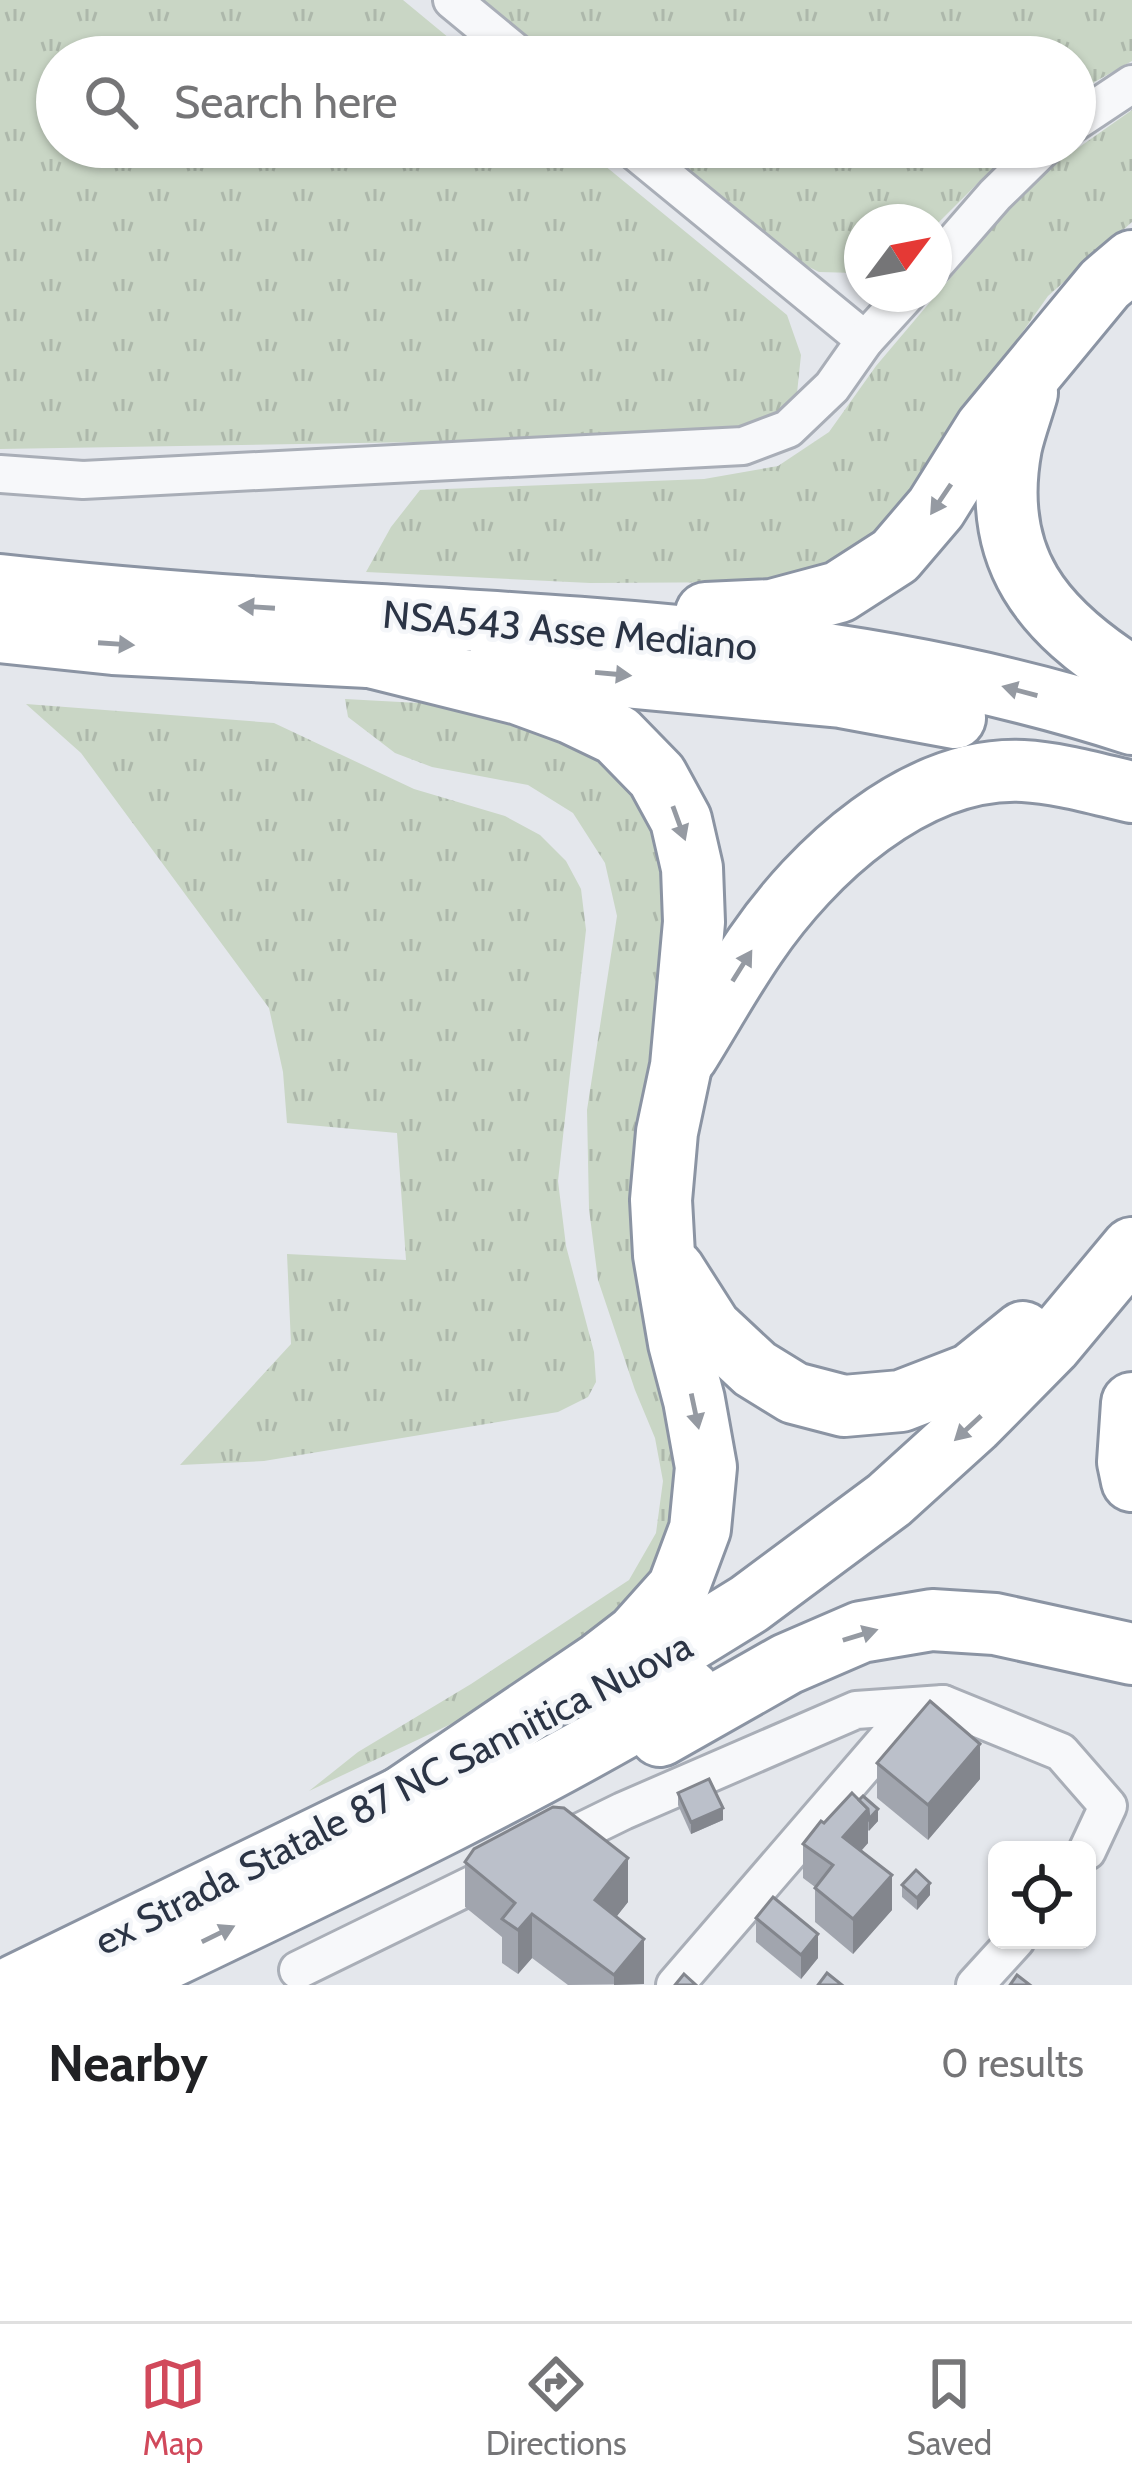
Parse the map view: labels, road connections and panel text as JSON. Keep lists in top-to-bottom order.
{
  "streets": {
    "highway": ["NSA543 Asse Mediano", "ex Strada Statale 87 NC Sannitica Nuova"]
  },
  "north": "top right",
  "page": {
    "search": "Search here",
    "heading": ["Nearby", "0 results"],
    "nav": ["Map", "Directions", "Saved"]
  }
}
